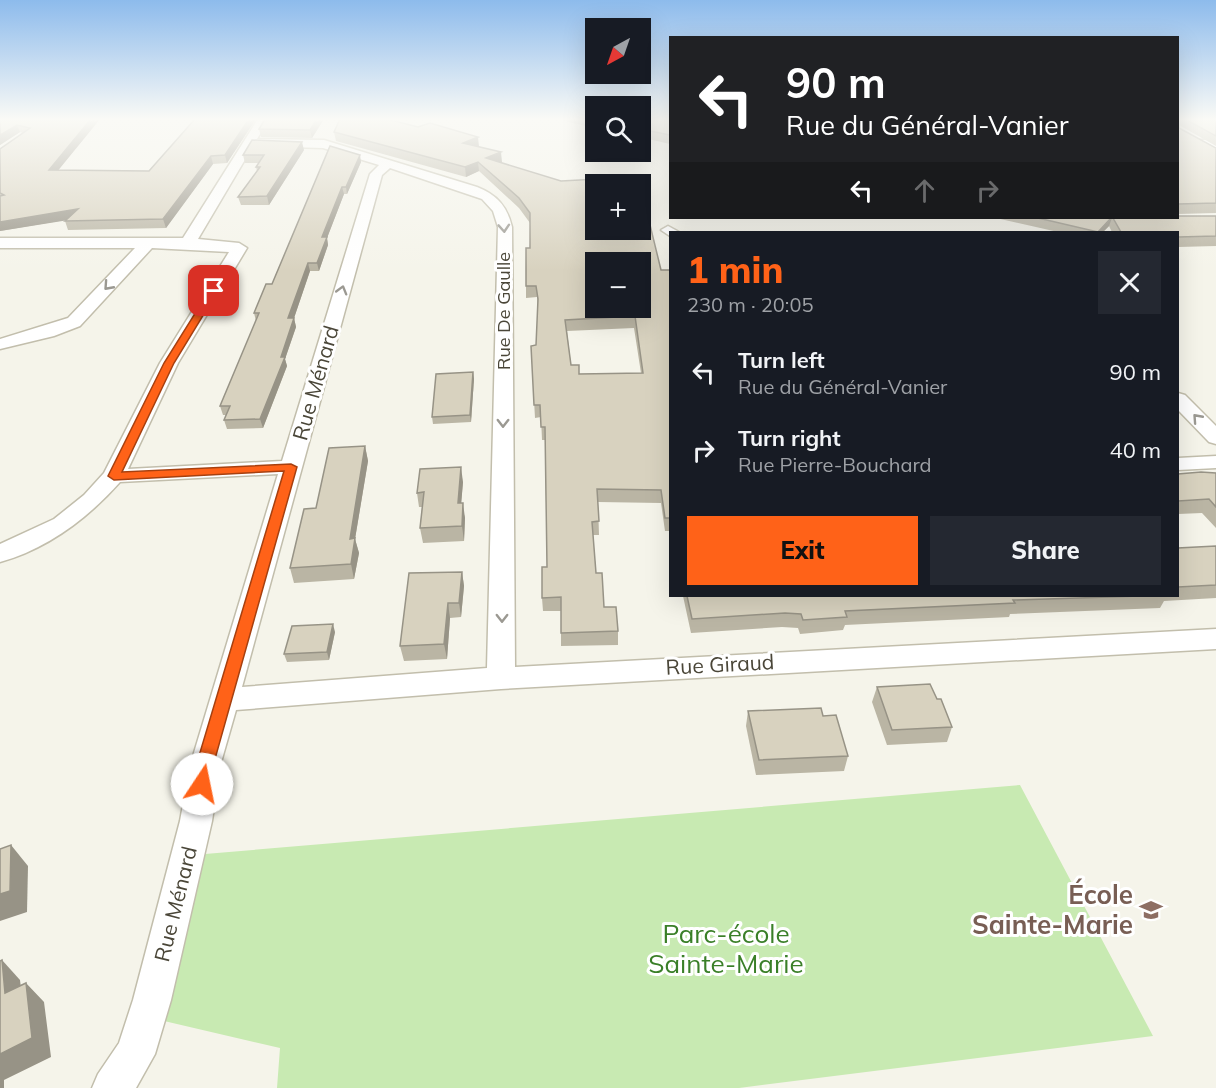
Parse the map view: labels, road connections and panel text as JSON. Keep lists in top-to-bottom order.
{
  "streets": {
    "street": ["Rue De Gaulle", "Rue Ménard", "Rue Giraud"]
  },
  "crossings": [
    ["Rue De Gaulle", "Rue Giraud"],
    ["Rue Ménard", "Rue Giraud"]
  ],
  "one_way": ["Rue De Gaulle"],
  "parks": ["Parc-école Sainte-Marie"],
  "places": {
    "school or university": ["École Sainte-Marie"]
  },
  "north": "bottom left",
  "page": {
    "map_buttons": ["+", "−"],
    "turn": ["90 m", "Rue du Général-Vanier"],
    "heading": ["1 min", "230 m · 20:05"],
    "list": [
      {
        "name": "Turn left",
        "note": "Rue du Général-Vanier",
        "value": "90 m"
      },
      {
        "name": "Turn right",
        "note": "Rue Pierre-Bouchard",
        "value": "40 m"
      }
    ],
    "buttons": ["Exit", "Share"]
  }
}
